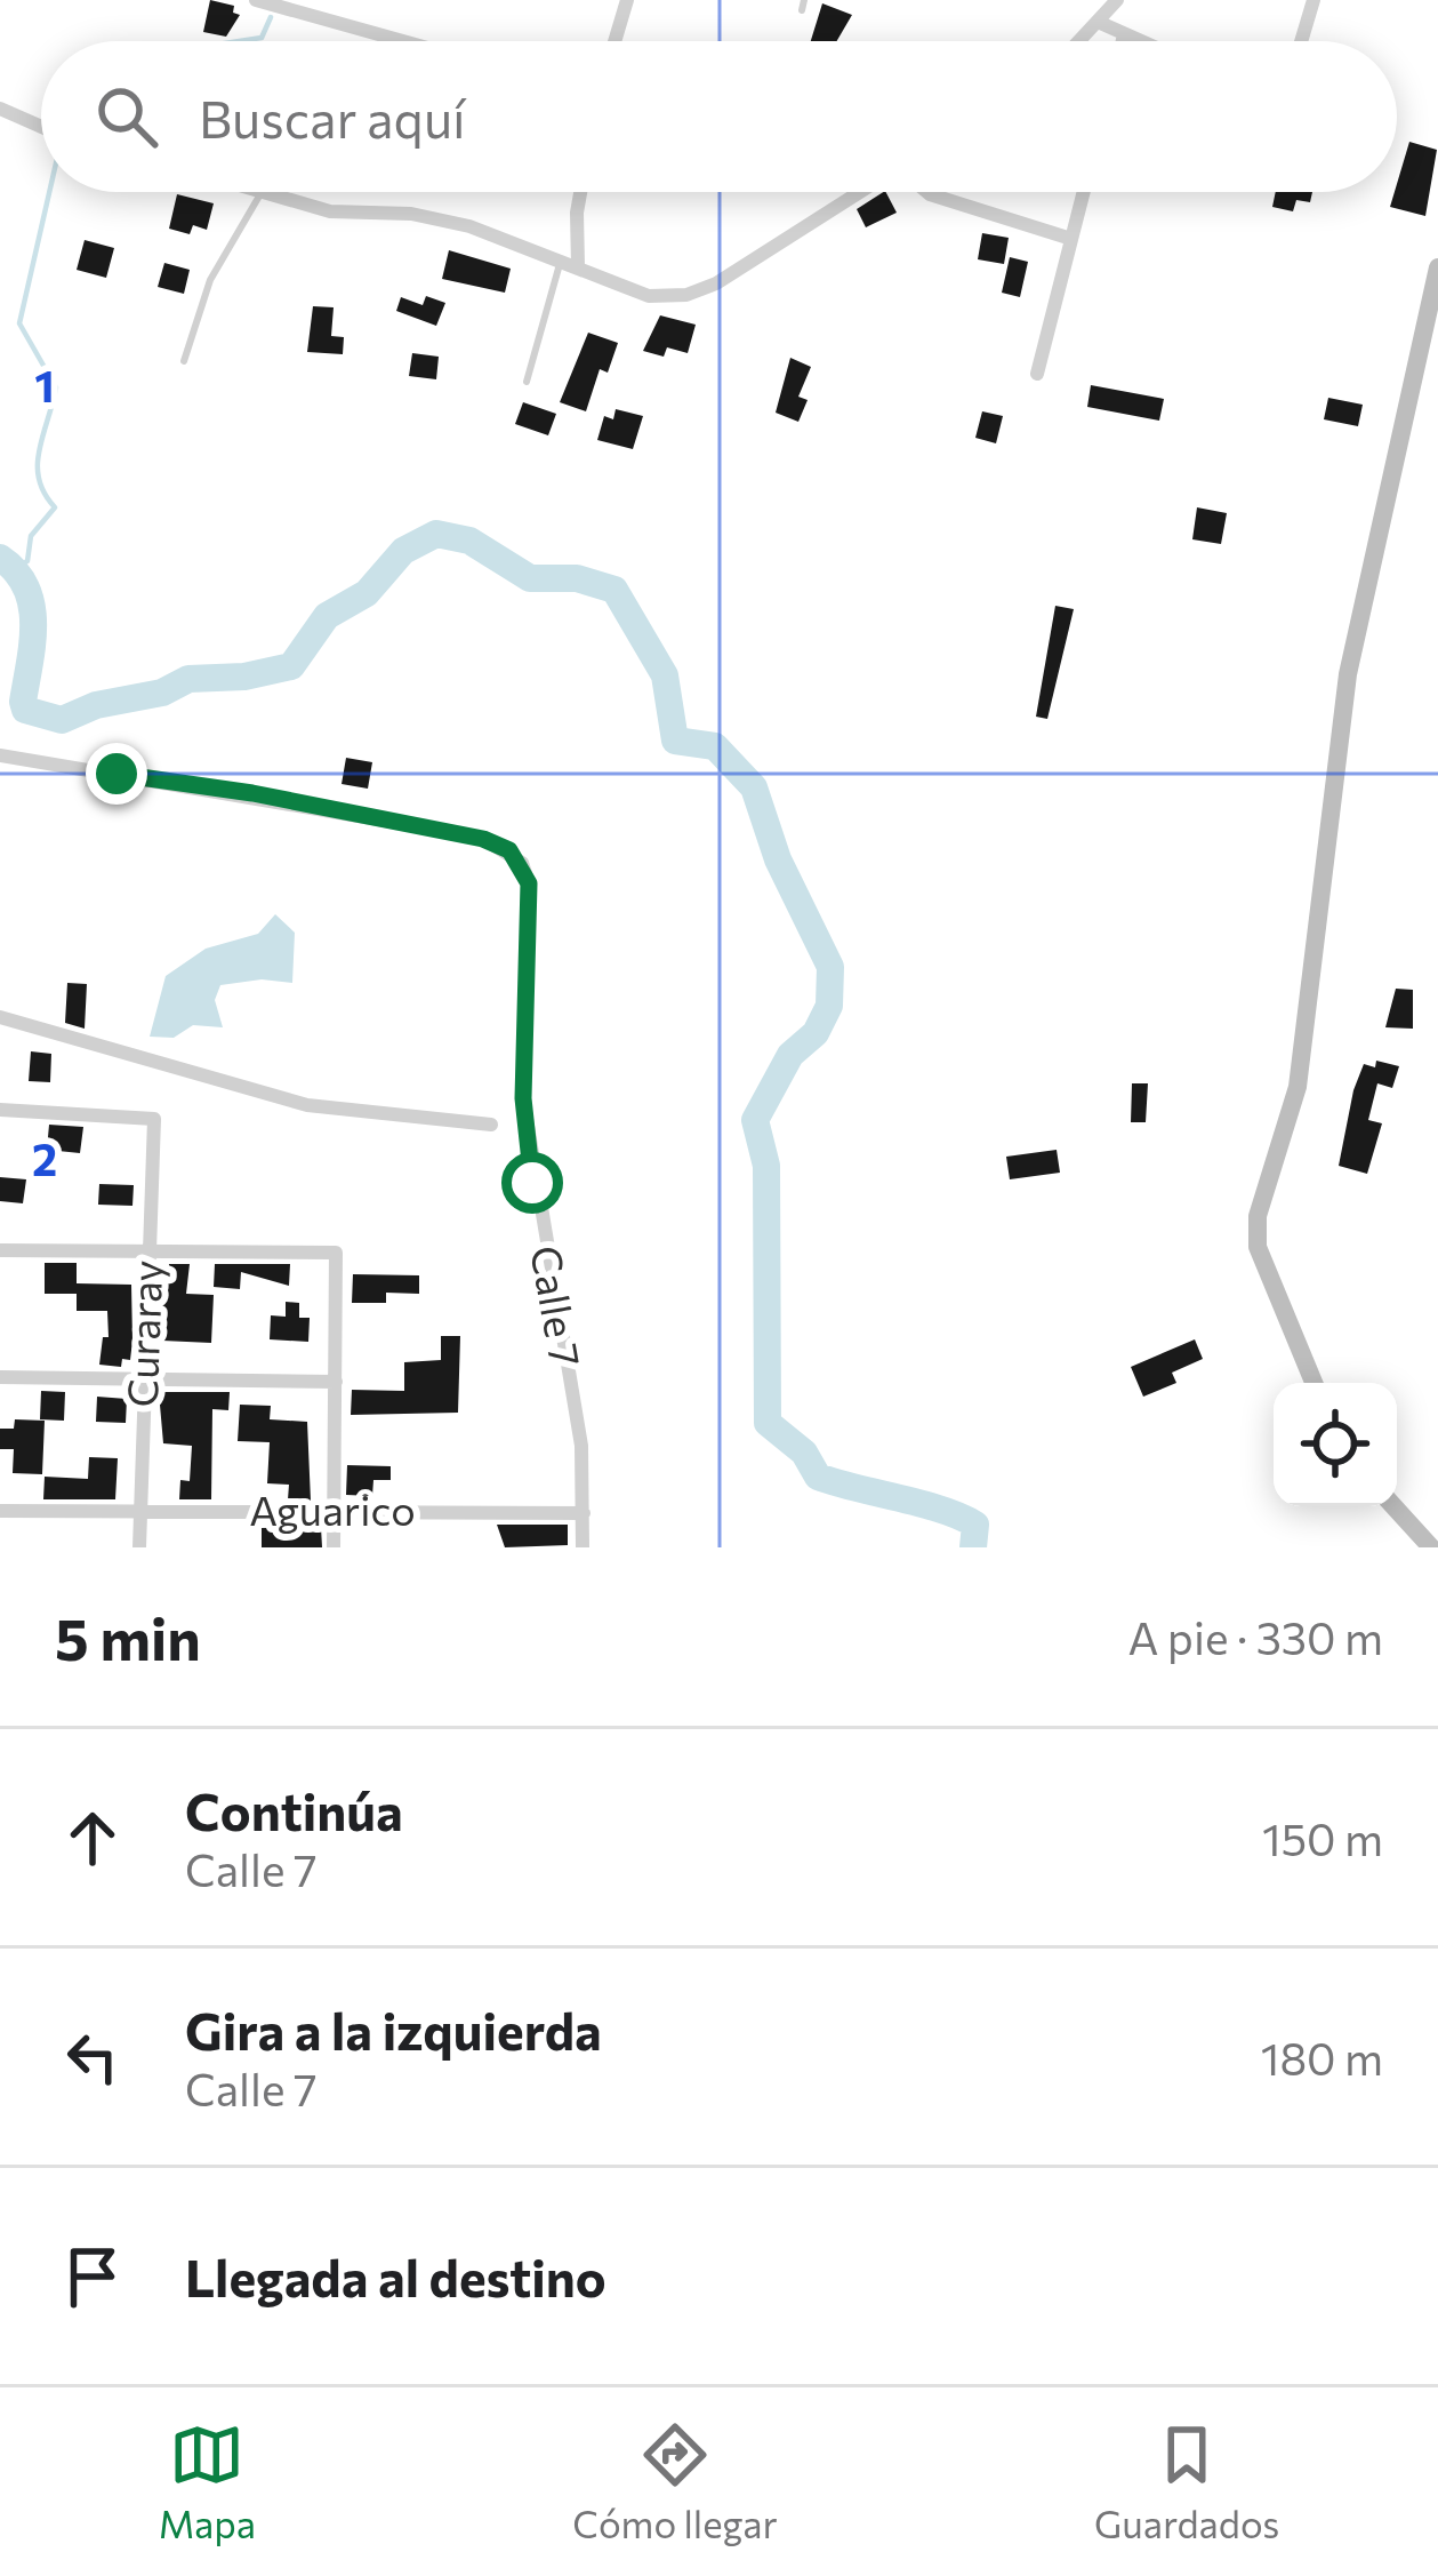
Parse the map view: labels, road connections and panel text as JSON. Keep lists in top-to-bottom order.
{
  "streets": {
    "street": ["Calle 7", "Curaray", "Aguarico"]
  },
  "crossings": [
    ["Calle 7", "Aguarico"],
    ["Curaray", "Aguarico"]
  ],
  "page": {
    "search": "Buscar aquí",
    "heading": ["5 min", "A pie · 330 m"],
    "list": [
      ["Continúa", "Calle 7", "150 m"],
      ["Gira a la izquierda", "Calle 7", "180 m"],
      "Llegada al destino"
    ],
    "nav": ["Mapa", "Cómo llegar", "Guardados"]
  },
  "grid": {
    "rows": ["1", "2"]
  }
}
